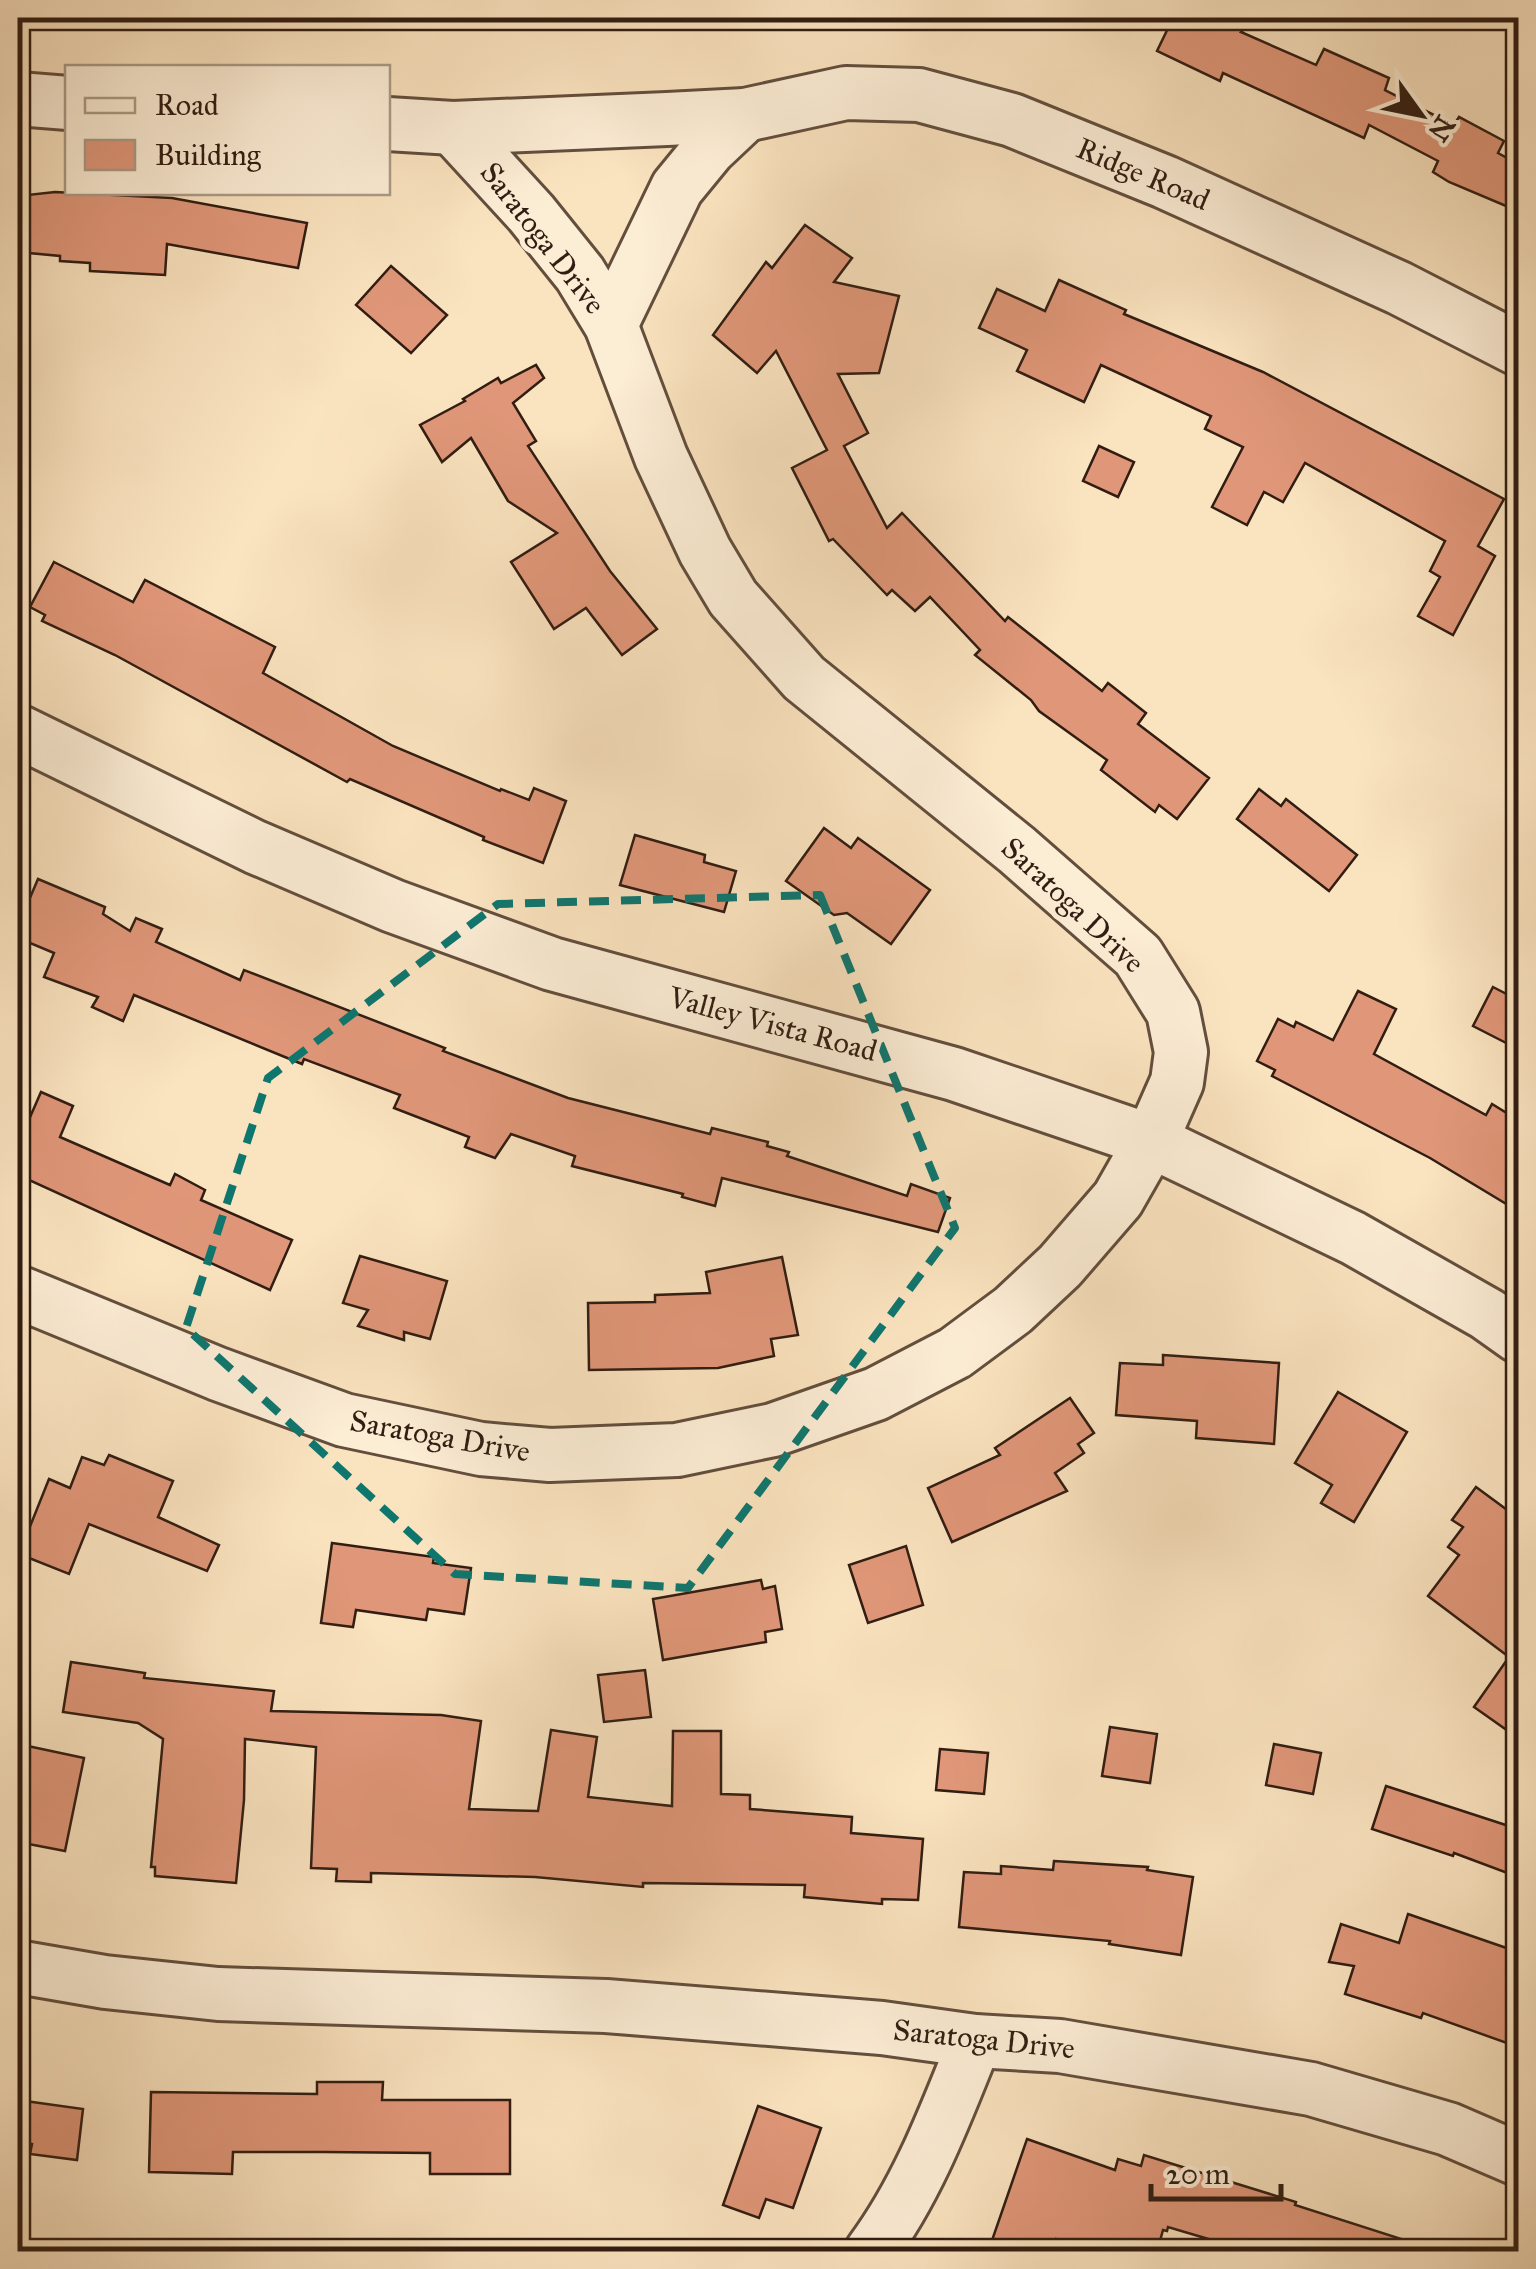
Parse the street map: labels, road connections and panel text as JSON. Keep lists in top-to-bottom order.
{
  "streets": {
    "street": ["Ridge Road", "Saratoga Drive", "Valley Vista Road"]
  },
  "crossings": [
    ["Ridge Road", "Saratoga Drive"],
    ["Saratoga Drive", "Valley Vista Road"]
  ],
  "legend": ["Road", "Building"],
  "scale_bar": "20 m",
  "north": "bottom right"
}
